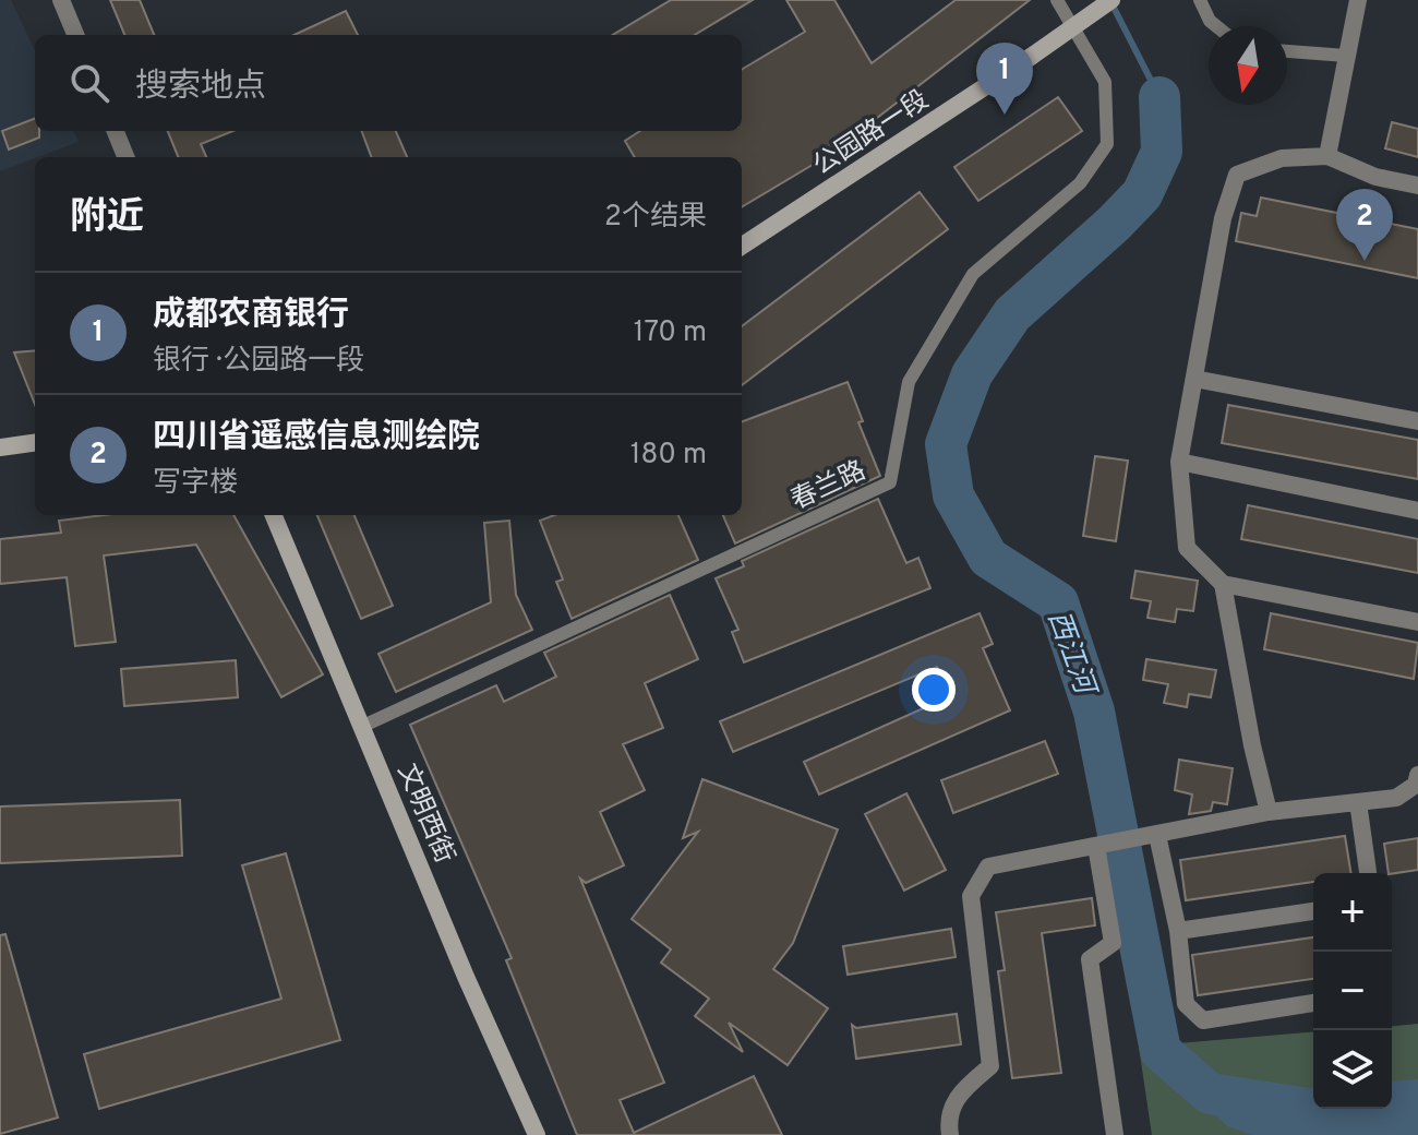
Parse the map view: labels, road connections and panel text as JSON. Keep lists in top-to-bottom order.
{
  "streets": {
    "street": ["公园路一段", "文明西街"],
    "lane": ["春兰路"]
  },
  "crossings": [
    ["春兰路", "文明西街"]
  ],
  "water": ["西江河"],
  "north": "bottom",
  "page": {
    "search": "搜索地点",
    "pins": ["1", "2"],
    "heading": ["附近", "2个结果"],
    "list": [
      {
        "mark": "1",
        "name": "成都农商银行",
        "note": "银行 · 公园路一段",
        "value": "170 m"
      },
      {
        "mark": "2",
        "name": "四川省遥感信息测绘院",
        "note": "写字楼",
        "value": "180 m"
      }
    ],
    "map_buttons": ["+", "−"]
  }
}
